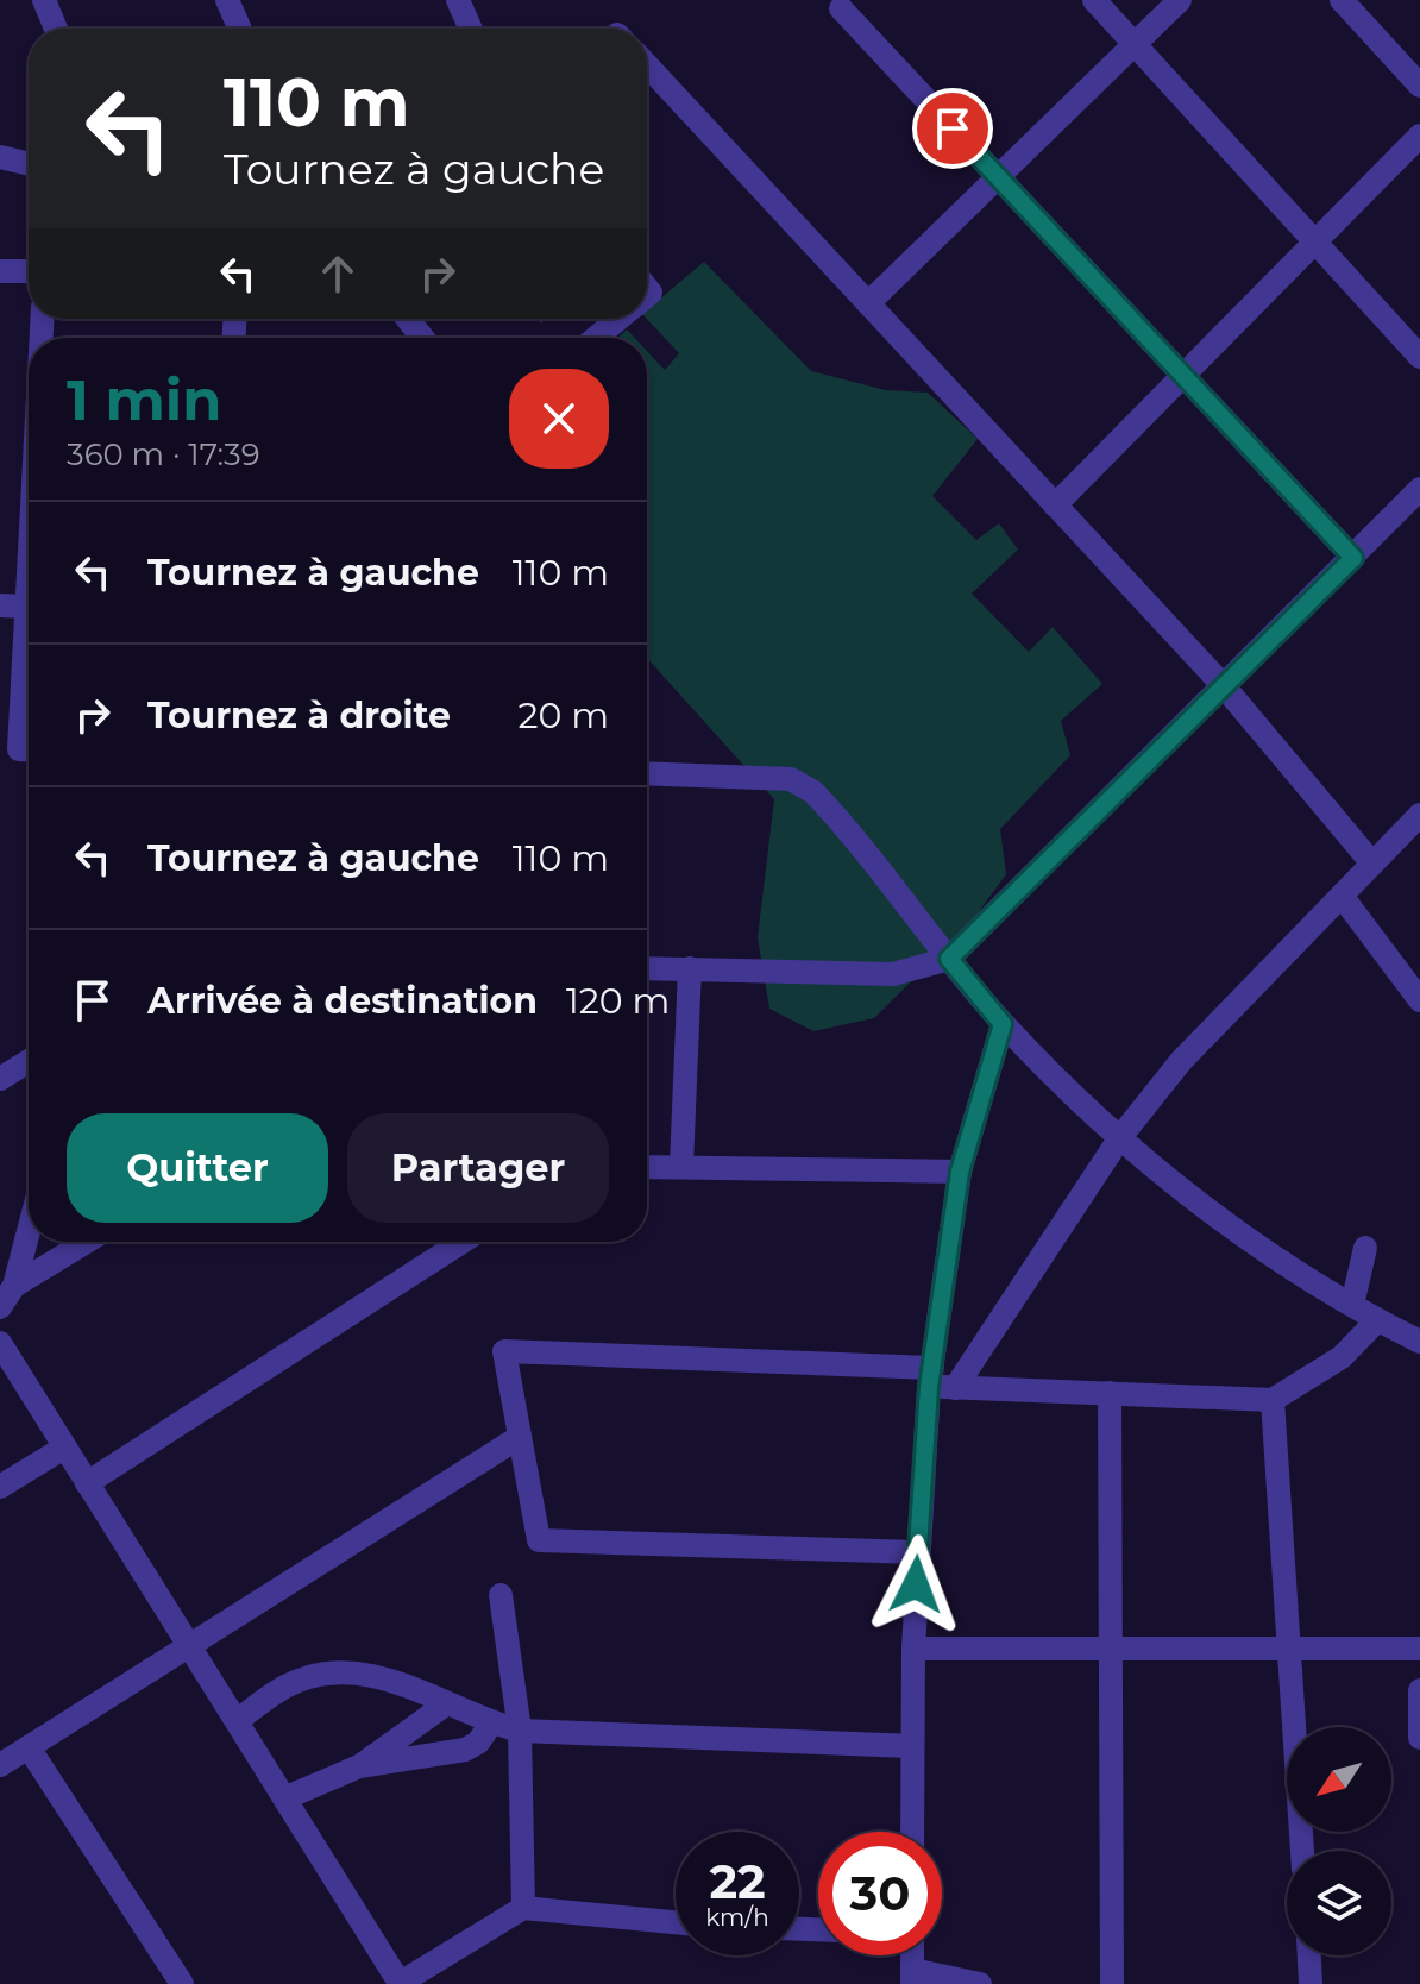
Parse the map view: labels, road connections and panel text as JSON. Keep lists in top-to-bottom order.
{
  "north": "bottom left",
  "page": {
    "turn": ["110 m", "Tournez à gauche"],
    "heading": ["1 min", "360 m · 17:39"],
    "list": [
      {
        "name": "Tournez à gauche",
        "value": "110 m"
      },
      {
        "name": "Tournez à droite",
        "value": "20 m"
      },
      {
        "name": "Tournez à gauche",
        "value": "110 m"
      },
      {
        "name": "Arrivée à destination",
        "value": "120 m"
      }
    ],
    "buttons": ["Quitter", "Partager"],
    "speed": "22 km/h",
    "limit": "30"
  }
}
